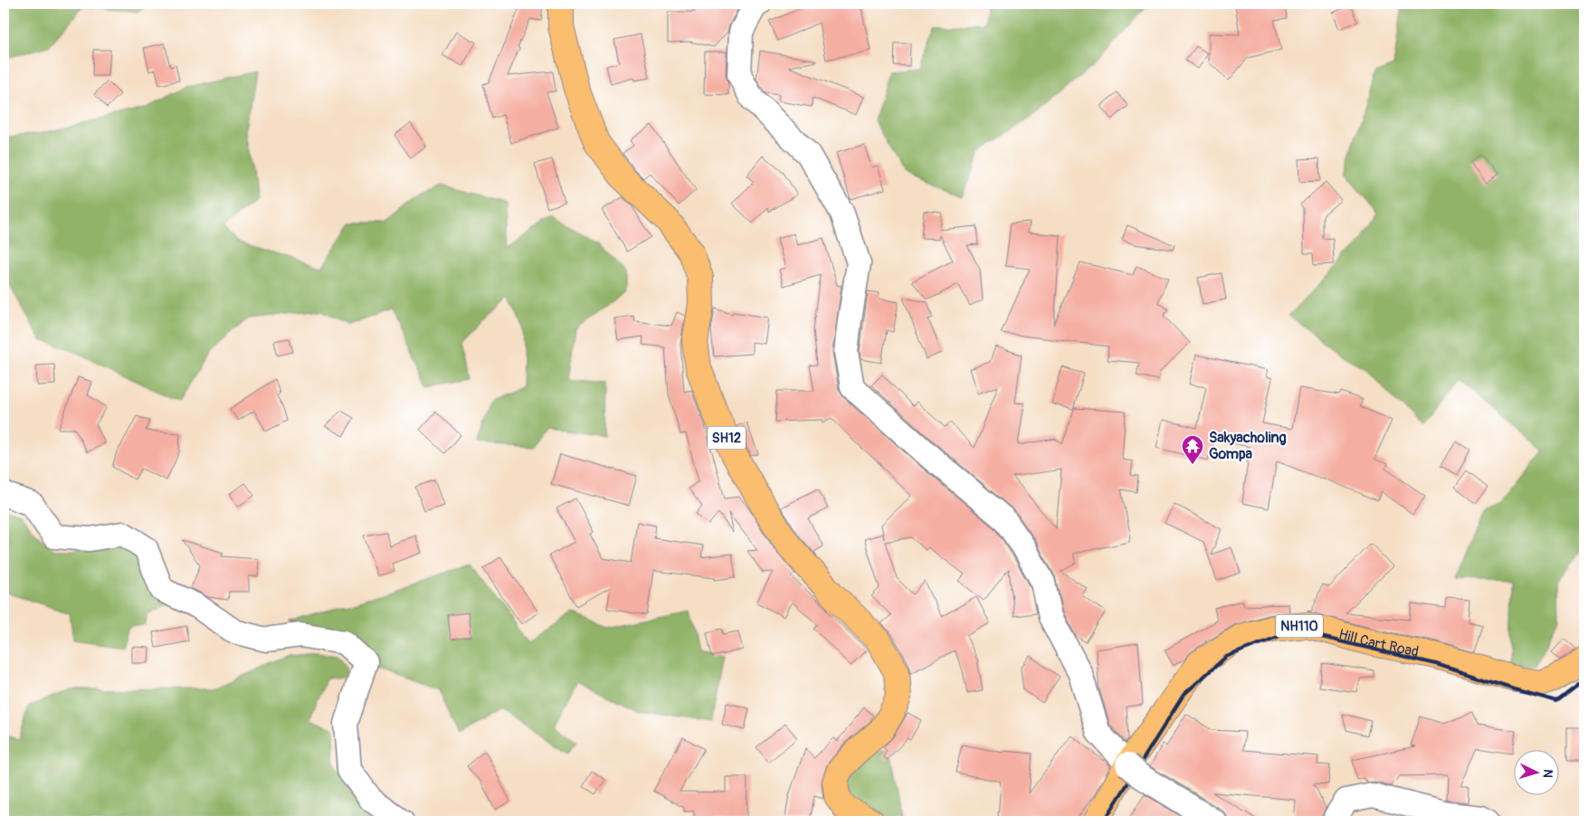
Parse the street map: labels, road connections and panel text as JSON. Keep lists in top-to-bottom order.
{
  "streets": {
    "main road": ["SH12", "NH110", "Hill Cart Road"]
  },
  "places": {
    "temple": ["Sakyacholing Gompa"]
  },
  "north": "right"
}
